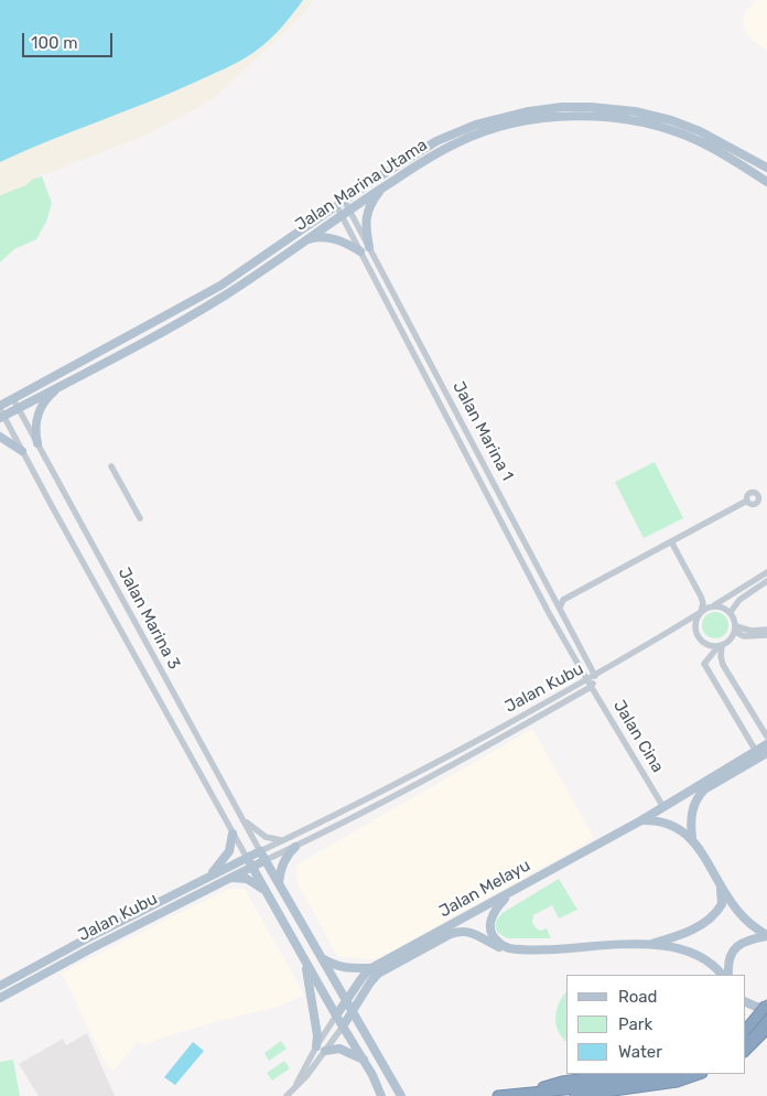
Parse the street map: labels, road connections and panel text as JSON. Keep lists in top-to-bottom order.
{
  "streets": {
    "main road": ["Jalan Marina Utama", "Jalan Kubu", "Jalan Melayu"],
    "street": ["Jalan Marina 1", "Jalan Marina 3", "Jalan Cina"]
  },
  "crossings": [
    ["Jalan Marina Utama", "Jalan Marina 1"],
    ["Jalan Marina Utama", "Jalan Marina 3"],
    ["Jalan Marina 1", "Jalan Kubu"],
    ["Jalan Marina 1", "Jalan Cina"],
    ["Jalan Marina 3", "Jalan Kubu"],
    ["Jalan Kubu", "Jalan Cina"],
    ["Jalan Cina", "Jalan Melayu"]
  ],
  "legend": ["Road", "Park", "Water"],
  "scale_bar": "100 m"
}
